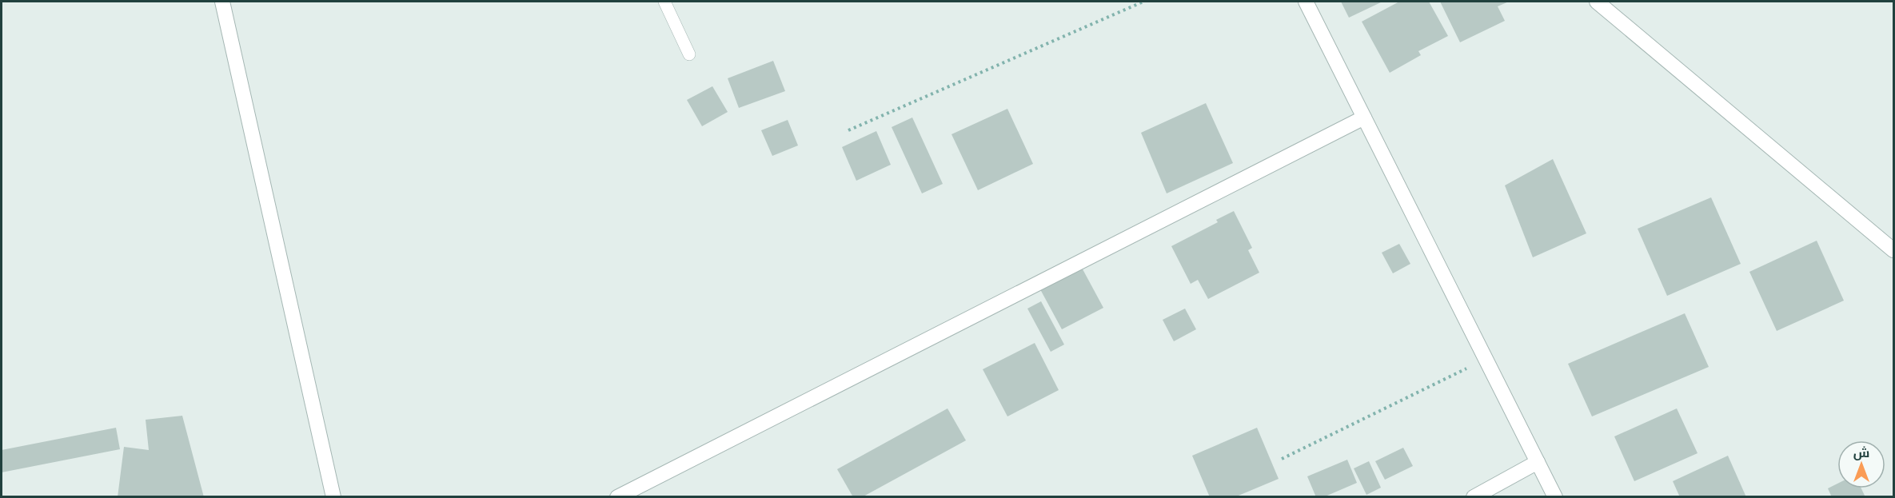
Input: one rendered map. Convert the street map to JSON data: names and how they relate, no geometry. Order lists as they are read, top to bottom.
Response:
{
  "north": "top"
}
